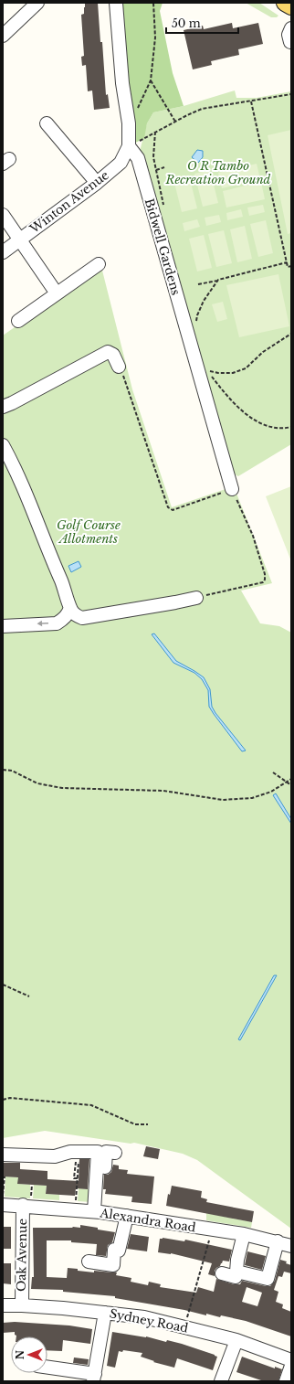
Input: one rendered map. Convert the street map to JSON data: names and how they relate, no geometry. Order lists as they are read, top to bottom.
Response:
{
  "streets": {
    "street": [
      "Winton Avenue",
      "Bidwell Gardens",
      "Alexandra Road",
      "Oak Avenue",
      "Sydney Road"
    ]
  },
  "crossings": [
    ["Winton Avenue", "Bidwell Gardens"],
    ["Alexandra Road", "Oak Avenue"],
    ["Oak Avenue", "Sydney Road"]
  ],
  "parks": ["O R Tambo Recreation Ground", "Golf Course Allotments"],
  "scale_bar": "50 m",
  "north": "left"
}
